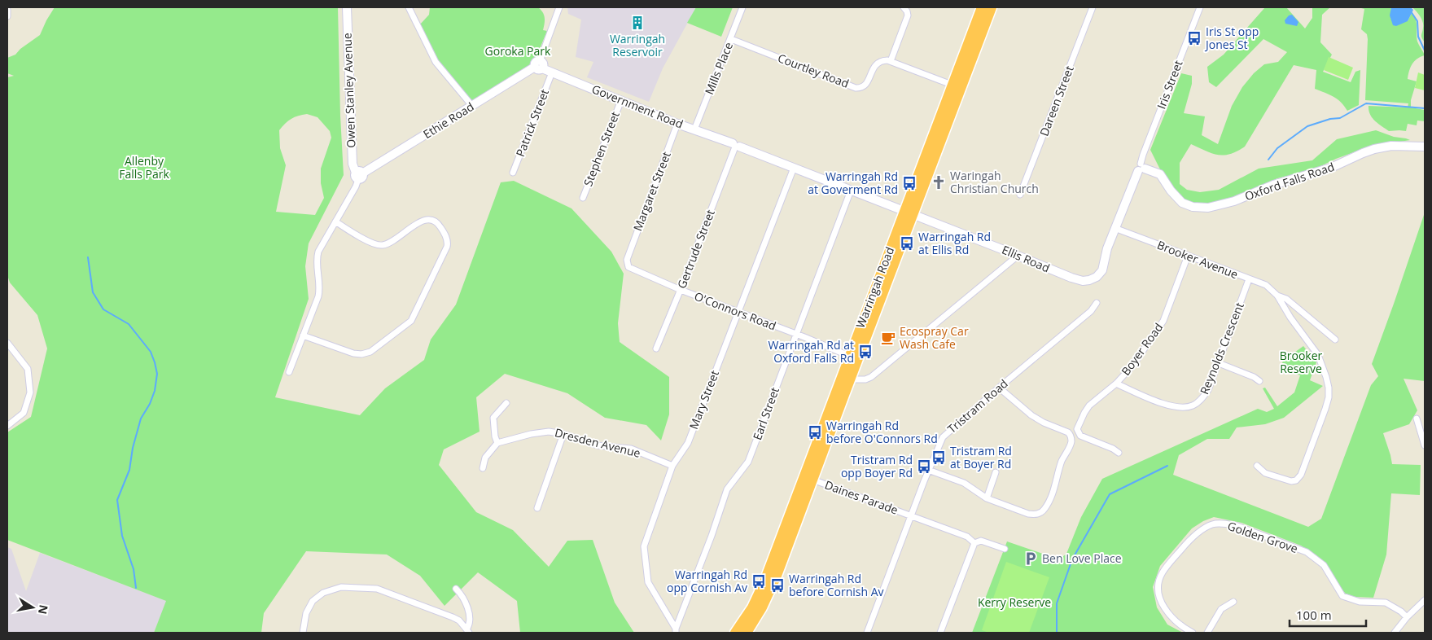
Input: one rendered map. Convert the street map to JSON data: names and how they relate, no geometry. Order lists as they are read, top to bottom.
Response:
{
  "streets": {
    "highway": ["Warringah Road"],
    "street": [
      "Mills Place",
      "Courtley Road",
      "Iris Street",
      "Owen Stanley Avenue",
      "Dareen Street",
      "Government Road",
      "Ethie Road",
      "Patrick Street",
      "Stephen Street",
      "Oxford Falls Road",
      "Margaret Street",
      "Gertrude Street",
      "Ellis Road",
      "Brooker Avenue",
      "O'Connors Road",
      "Reynolds Crescent",
      "Boyer Road",
      "Mary Street",
      "Tristram Road",
      "Earl Street",
      "Dresden Avenue",
      "Daines Parade",
      "Golden Grove"
    ]
  },
  "crossings": [
    ["Mills Place", "Courtley Road"],
    ["Mills Place", "Government Road"],
    ["Iris Street", "Oxford Falls Road"],
    ["Owen Stanley Avenue", "Ethie Road"],
    ["Government Road", "Ethie Road"],
    ["Government Road", "Patrick Street"],
    ["Government Road", "Stephen Street"],
    ["Government Road", "Margaret Street"],
    ["Government Road", "Gertrude Street"],
    ["Government Road", "Ellis Road"],
    ["Government Road", "Warringah Road"],
    ["Government Road", "Mary Street"],
    ["Government Road", "Earl Street"],
    ["Margaret Street", "O'Connors Road"],
    ["Gertrude Street", "O'Connors Road"],
    ["Ellis Road", "Brooker Avenue"],
    ["Ellis Road", "Warringah Road"],
    ["Brooker Avenue", "Reynolds Crescent"],
    ["Brooker Avenue", "Boyer Road"],
    ["Warringah Road", "O'Connors Road"],
    ["Warringah Road", "Daines Parade"],
    ["O'Connors Road", "Mary Street"],
    ["O'Connors Road", "Earl Street"],
    ["Reynolds Crescent", "Boyer Road"],
    ["Mary Street", "Earl Street"],
    ["Mary Street", "Dresden Avenue"],
    ["Tristram Road", "Daines Parade"]
  ],
  "parks": [
    "Goroka Park",
    "Allenby Falls Park",
    "Brooker Reserve",
    "Kerry Reserve"
  ],
  "places": {
    "building": ["Warringah Reservoir"],
    "bus stop": [
      "Iris St opp Jones St",
      "Warringah Rd at Goverment Rd",
      "Warringah Rd at Ellis Rd",
      "Warringah Rd at Oxford Falls Rd",
      "Warringah Rd before O'Connors Rd",
      "Tristram Rd at Boyer Rd",
      "Tristram Rd opp Boyer Rd",
      "Warringah Rd opp Cornish Av",
      "Warringah Rd before Cornish Av"
    ],
    "church": ["Waringah Christian Church"],
    "cafe": ["Ecospray Car Wash Cafe"],
    "parking": ["Ben Love Place"]
  },
  "scale_bar": "100 m",
  "north": "right"
}
